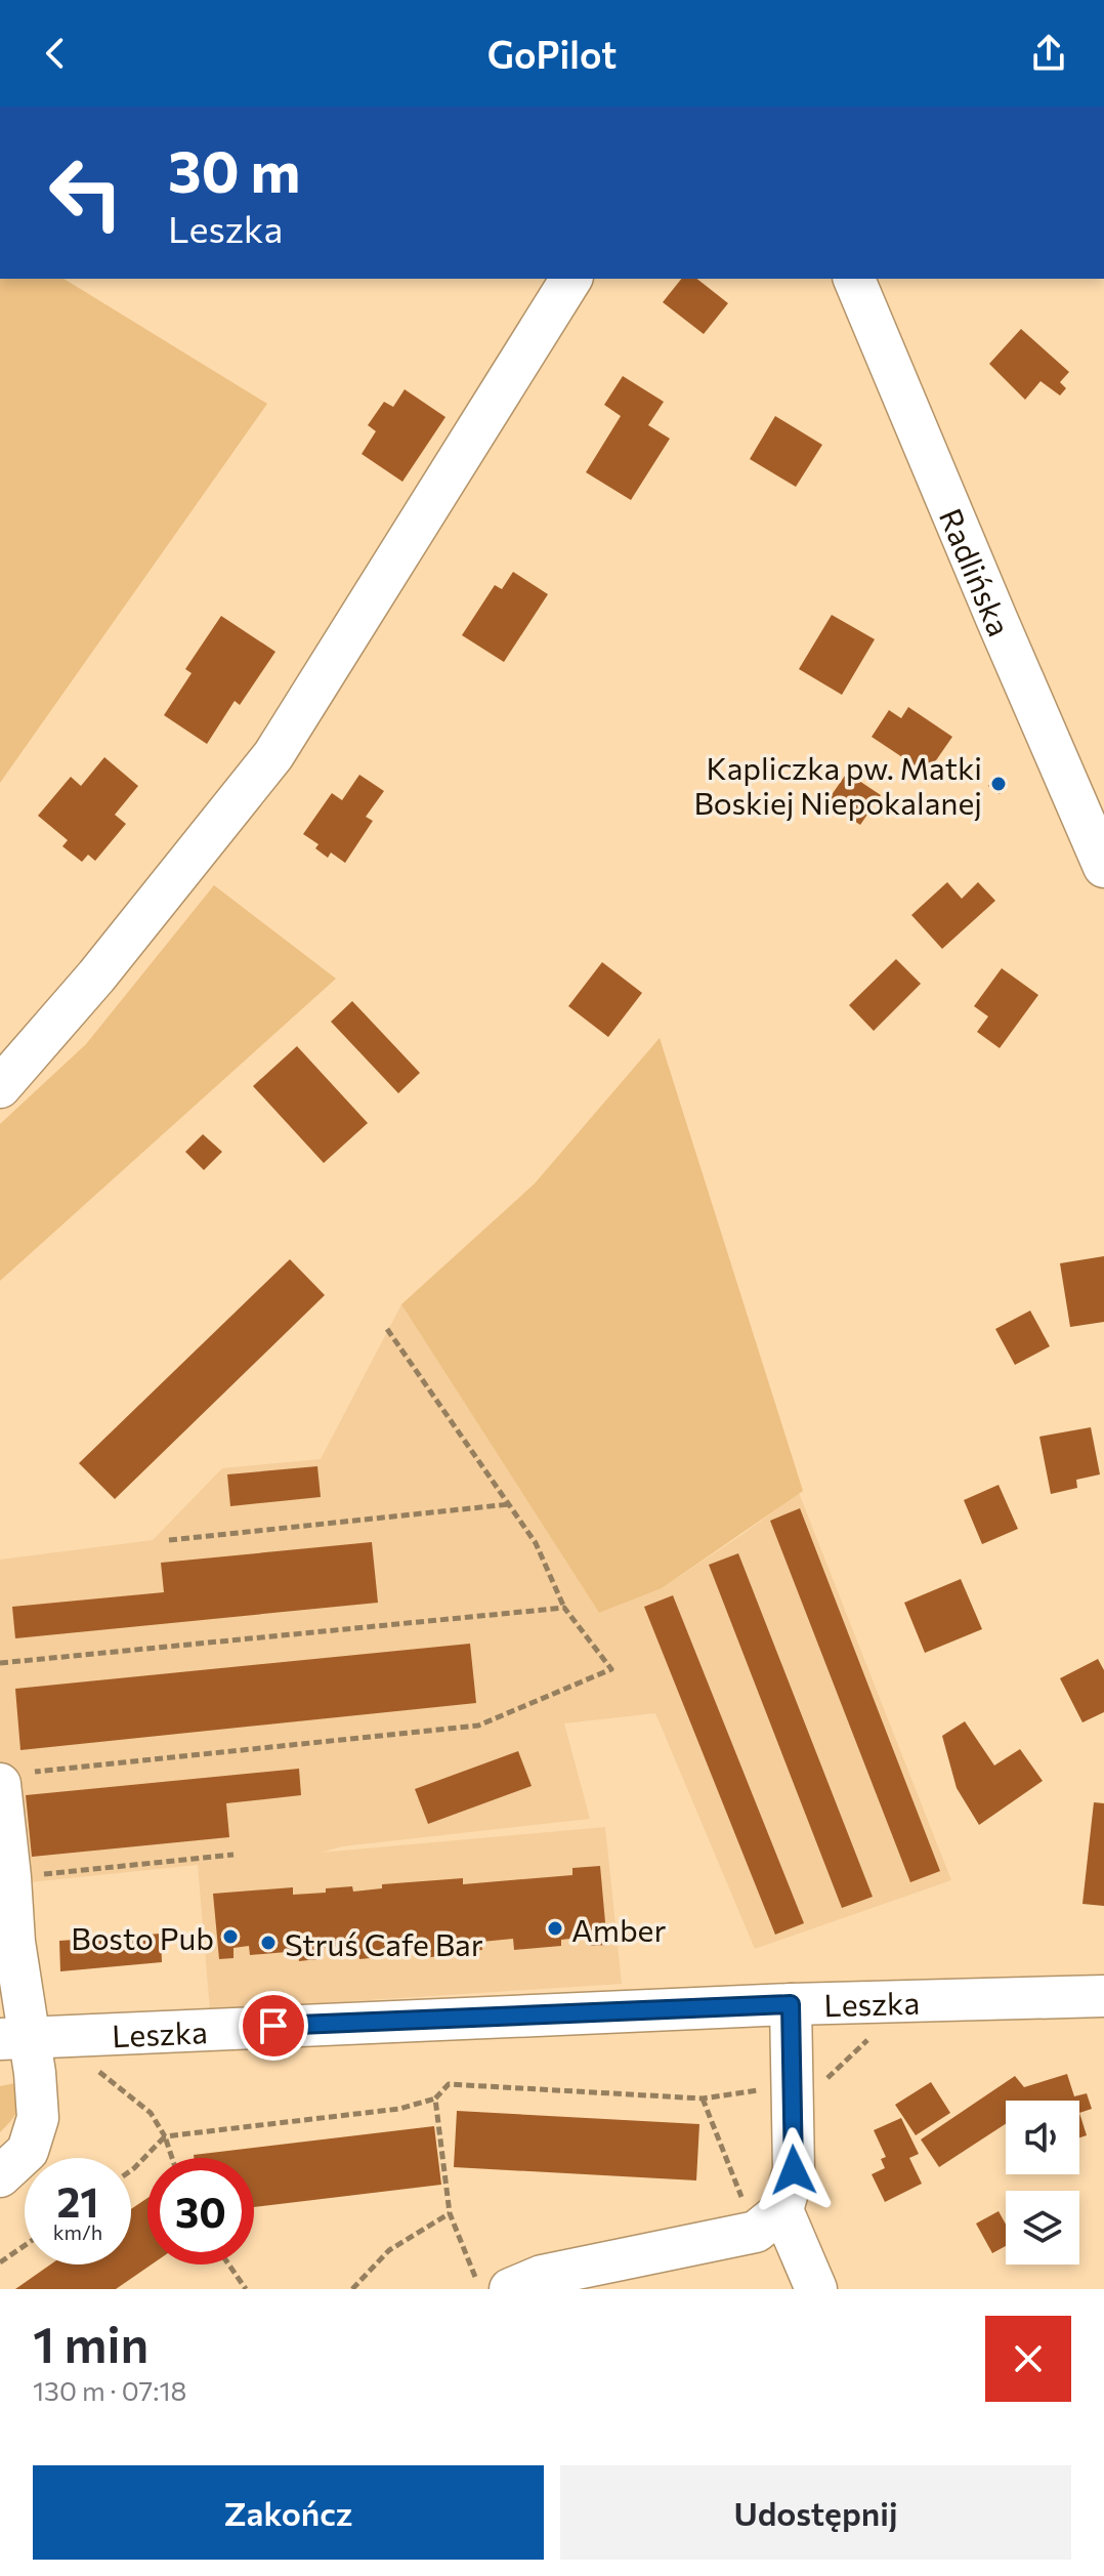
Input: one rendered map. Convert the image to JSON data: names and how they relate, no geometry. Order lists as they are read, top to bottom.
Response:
{
  "streets": {
    "street": ["Radlińska", "Leszka"]
  },
  "places": [
    "Kapliczka pw. Matki Boskiej Niepokalanej",
    "Amber",
    "Bosto Pub",
    "Struś Cafe Bar"
  ],
  "page": {
    "header": "GoPilot",
    "turn": ["30 m", "Leszka"],
    "speed": "21 km/h",
    "limit": "30",
    "heading": ["1 min", "130 m · 07:18"],
    "buttons": ["Zakończ", "Udostępnij"]
  }
}
